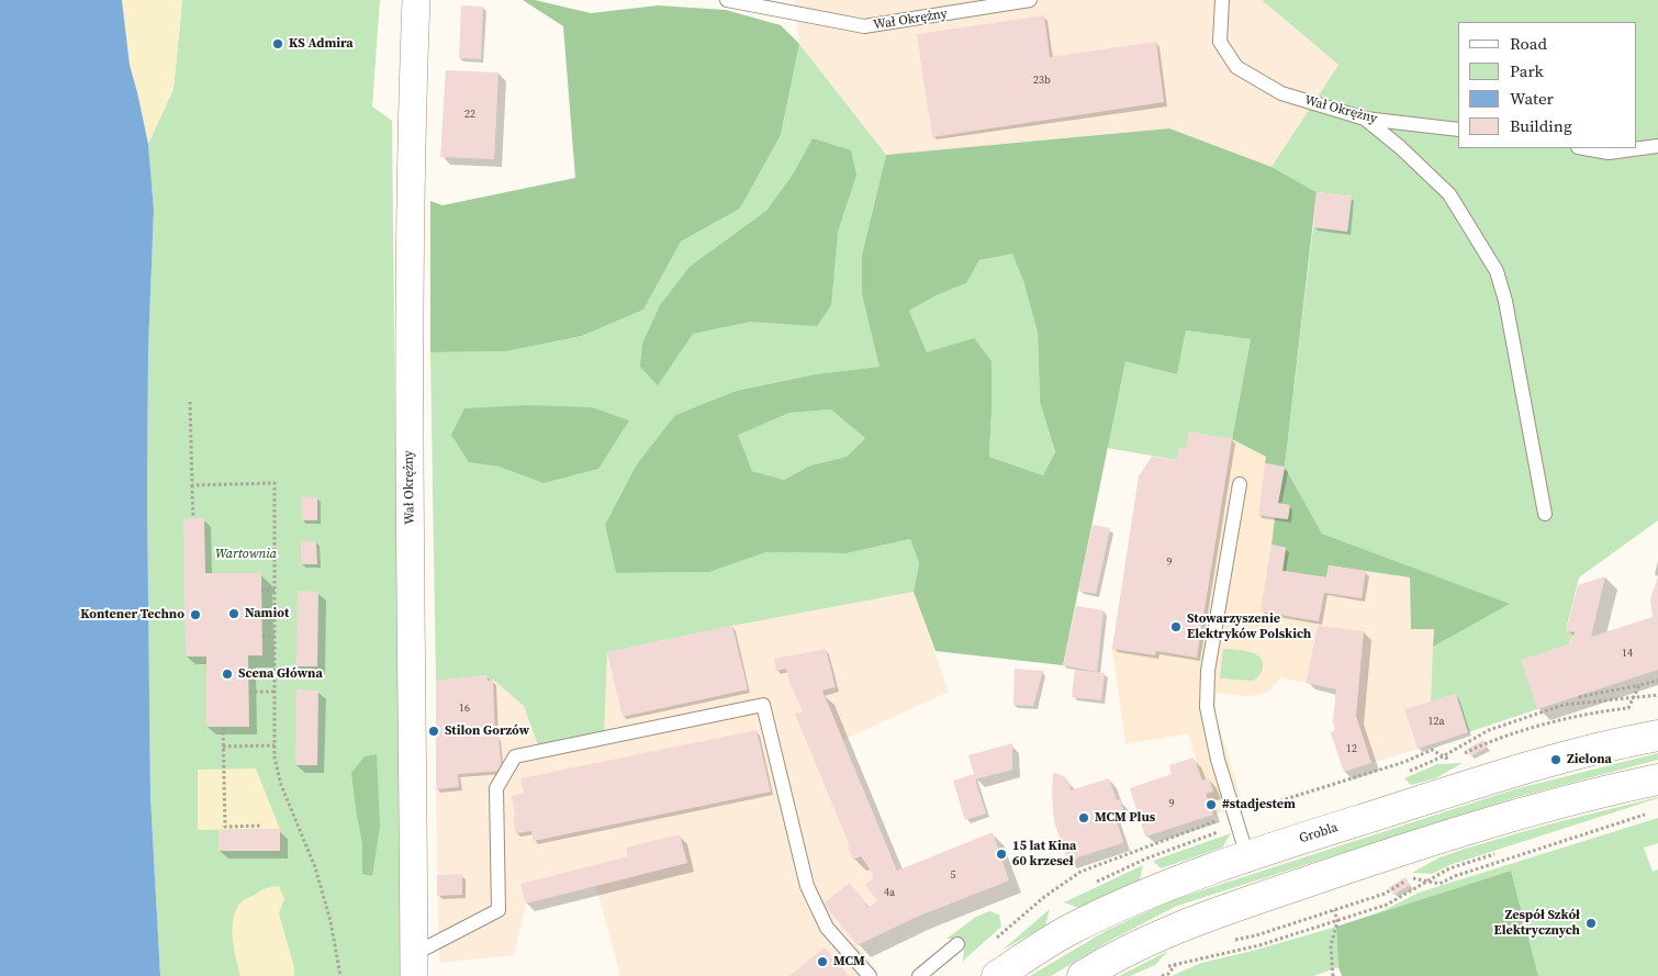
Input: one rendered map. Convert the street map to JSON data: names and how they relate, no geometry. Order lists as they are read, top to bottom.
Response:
{
  "streets": {
    "main road": ["Grobla"],
    "street": ["Wał Okrężny"]
  },
  "parks": ["Wartownia"],
  "places": [
    "KS Admira",
    "Namiot",
    "Kontener Techno",
    "Stowarzyszenie Elektryków Polskich",
    "Scena Główna",
    "Stilon Gorzów",
    "Zielona",
    "#stadjestem",
    "MCM Plus",
    "15 lat Kina 60 krzeseł",
    "Zespół Szkół Elektrycznych",
    "MCM"
  ],
  "house_numbers": [
    "23b",
    "22",
    "9",
    "14",
    "16",
    "12a",
    "12",
    "9",
    "5",
    "4a"
  ],
  "legend": [
    "Road",
    "Park",
    "Water",
    "Building"
  ]
}
